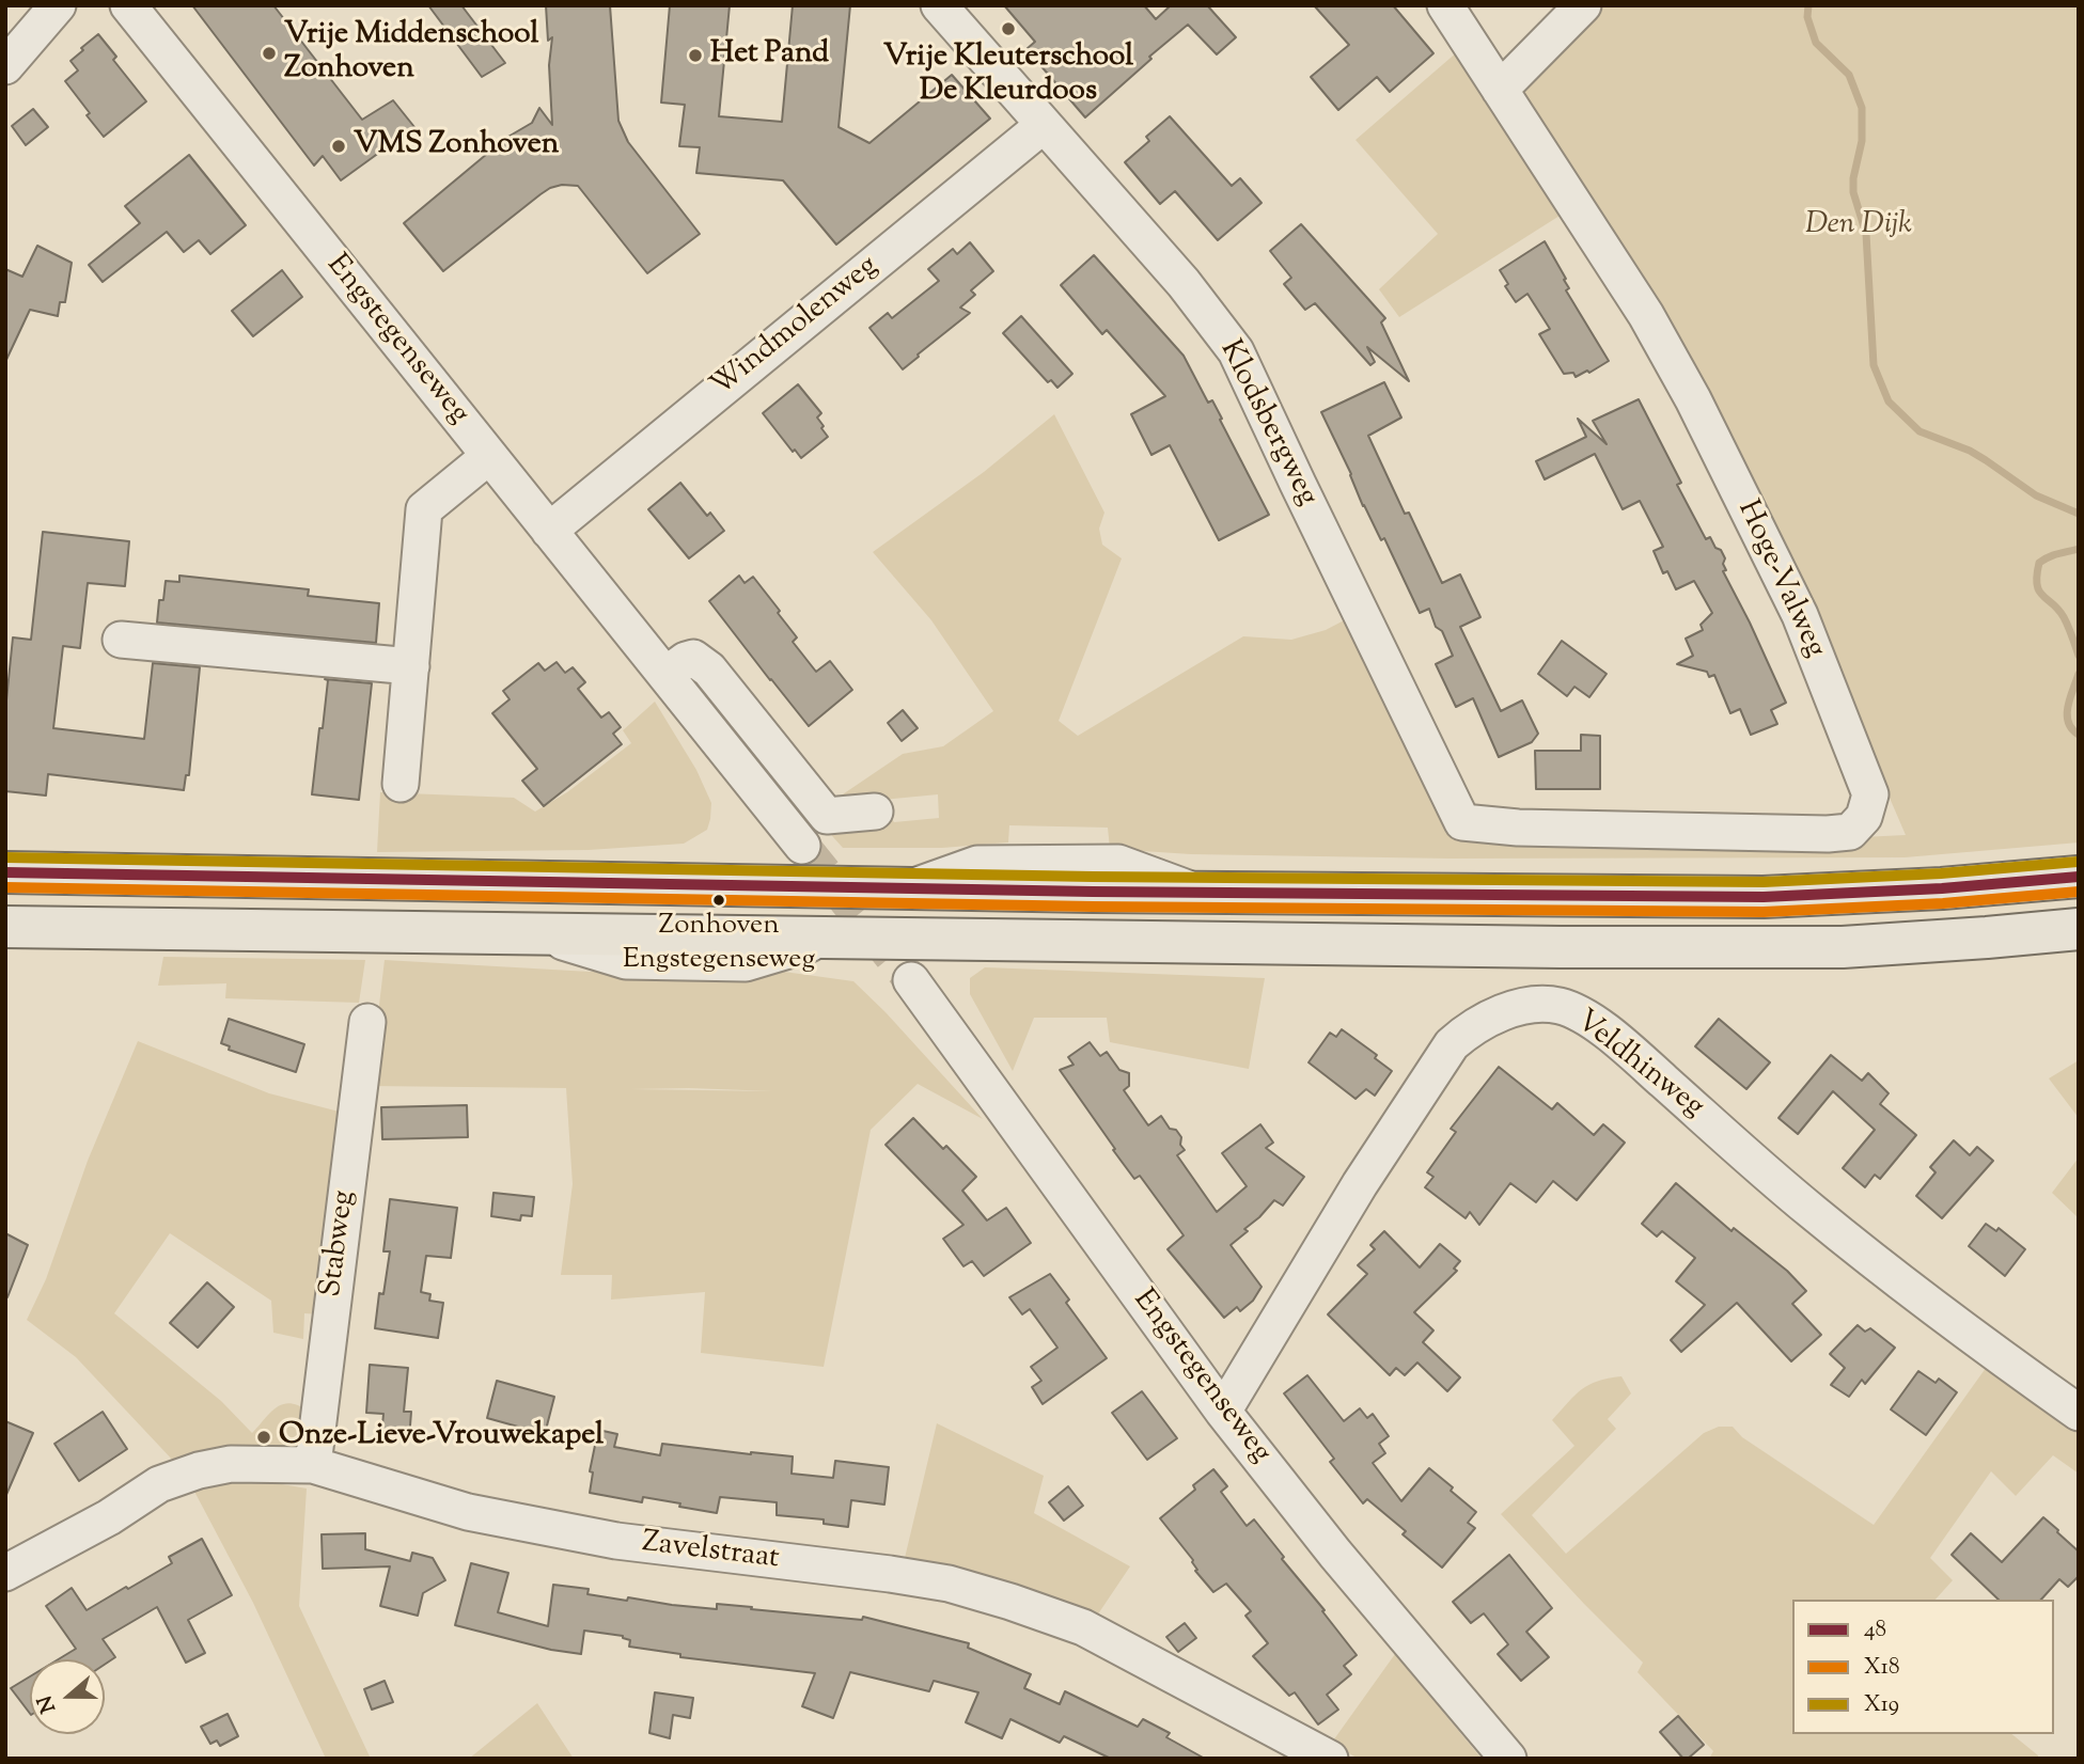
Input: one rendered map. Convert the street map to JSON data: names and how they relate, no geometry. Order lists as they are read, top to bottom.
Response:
{
  "streets": {
    "street": [
      "Windmolenweg",
      "Engstegenseweg",
      "Klodsbergweg",
      "Hoge-Valweg",
      "Veldhinweg",
      "Stabweg",
      "Zavelstraat"
    ]
  },
  "crossings": [
    ["Windmolenweg", "Engstegenseweg"],
    ["Windmolenweg", "Klodsbergweg"],
    ["Engstegenseweg", "Veldhinweg"],
    ["Klodsbergweg", "Hoge-Valweg"],
    ["Stabweg", "Zavelstraat"]
  ],
  "parks": ["Den Dijk"],
  "places": [
    "Vrije Kleuterschool De Kleurdoos",
    "Vrije Middenschool Zonhoven",
    "Het Pand",
    "VMS Zonhoven",
    "Zonhoven Engstegenseweg",
    "Onze-Lieve-Vrouwekapel"
  ],
  "lines": ["transit line X19", "transit line 48", "transit line X18"],
  "legend": ["48", "X18", "X19"],
  "north": "left"
}
